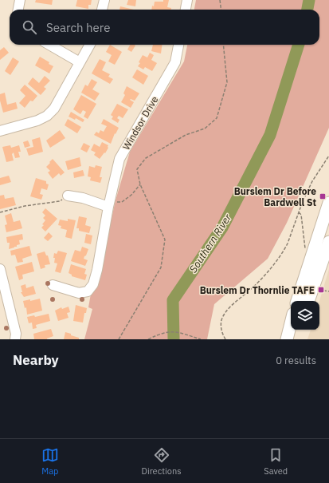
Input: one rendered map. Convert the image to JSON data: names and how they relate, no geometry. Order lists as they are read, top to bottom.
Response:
{
  "streets": {
    "street": ["Windsor Drive"]
  },
  "water": ["Southern River"],
  "places": {
    "transit": ["Burslem Dr Before Bardwell St", "Burslem Dr Thornlie TAFE"]
  },
  "page": {
    "search": "Search here",
    "heading": ["Nearby", "0 results"],
    "nav": ["Map", "Directions", "Saved"]
  }
}
